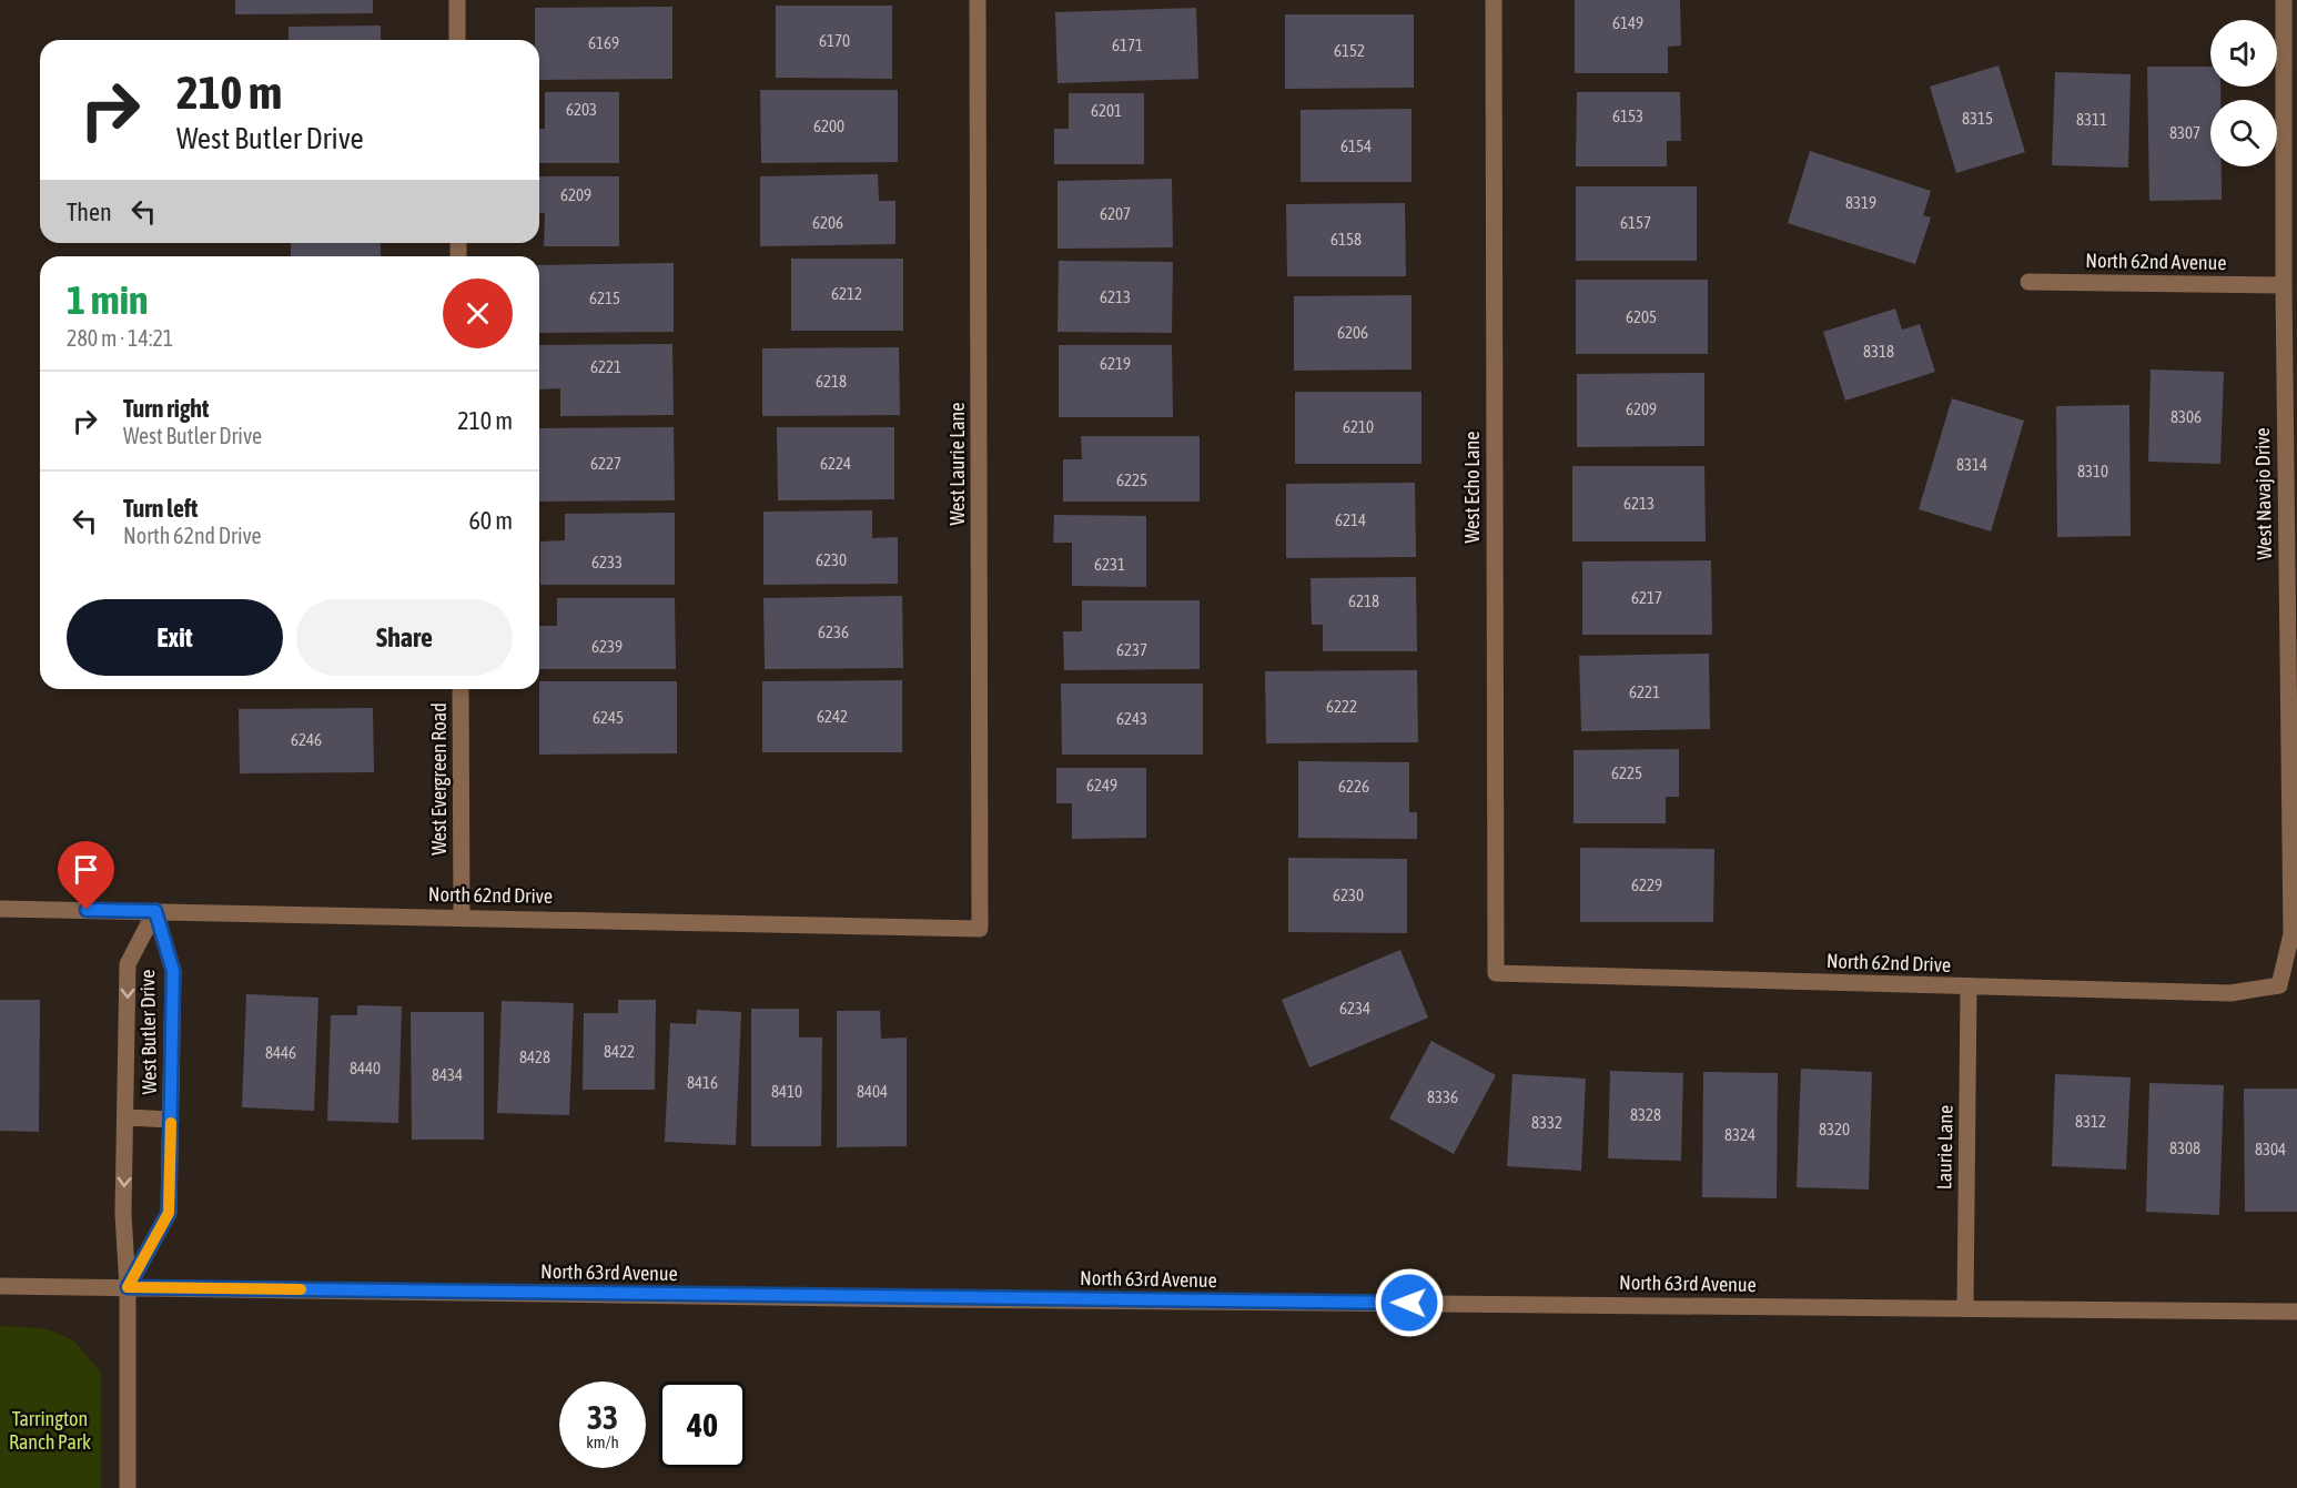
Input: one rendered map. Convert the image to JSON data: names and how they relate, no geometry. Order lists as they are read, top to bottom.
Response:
{
  "streets": {
    "street": [
      "North 62nd Avenue",
      "West Laurie Lane",
      "West Echo Lane",
      "West Navajo Drive",
      "West Evergreen Road",
      "North 62nd Drive",
      "West Butler Drive",
      "Laurie Lane",
      "North 63rd Avenue"
    ]
  },
  "crossings": [
    ["North 62nd Avenue", "West Navajo Drive"],
    ["West Laurie Lane", "North 62nd Drive"],
    ["West Echo Lane", "North 62nd Drive"],
    ["West Navajo Drive", "North 62nd Drive"],
    ["West Evergreen Road", "North 62nd Drive"],
    ["North 62nd Drive", "West Butler Drive"],
    ["North 62nd Drive", "Laurie Lane"],
    ["West Butler Drive", "North 63rd Avenue"],
    ["Laurie Lane", "North 63rd Avenue"]
  ],
  "parks": ["Tarrington Ranch Park"],
  "house_numbers": [
    "6149",
    "6170",
    "6169",
    "6171",
    "6152",
    "6203",
    "6201",
    "6153",
    "8315",
    "8311",
    "6200",
    "8307",
    "6154",
    "6209",
    "8319",
    "6207",
    "6206",
    "6157",
    "6158",
    "6212",
    "6213",
    "6215",
    "6205",
    "6206",
    "8318",
    "6219",
    "6221",
    "6218",
    "6209",
    "8306",
    "6210",
    "6227",
    "6224",
    "8314",
    "8310",
    "6225",
    "6213",
    "6214",
    "6230",
    "6233",
    "6231",
    "6217",
    "6218",
    "6236",
    "6239",
    "6237",
    "6221",
    "6222",
    "6242",
    "6245",
    "6243",
    "6246",
    "6225",
    "6249",
    "6226",
    "6229",
    "6230",
    "6234",
    "8422",
    "8446",
    "8428",
    "8440",
    "8434",
    "8416",
    "8410",
    "8404",
    "8336",
    "8328",
    "8312",
    "8332",
    "8320",
    "8324",
    "8308",
    "8304"
  ],
  "page": {
    "turn": ["210 m", "West Butler Drive"],
    "then": "Then",
    "heading": ["1 min", "280 m · 14:21"],
    "list": [
      {
        "name": "Turn right",
        "note": "West Butler Drive",
        "value": "210 m"
      },
      {
        "name": "Turn left",
        "note": "North 62nd Drive",
        "value": "60 m"
      }
    ],
    "buttons": ["Exit", "Share"],
    "speed": "33 km/h",
    "limit": "40"
  }
}
